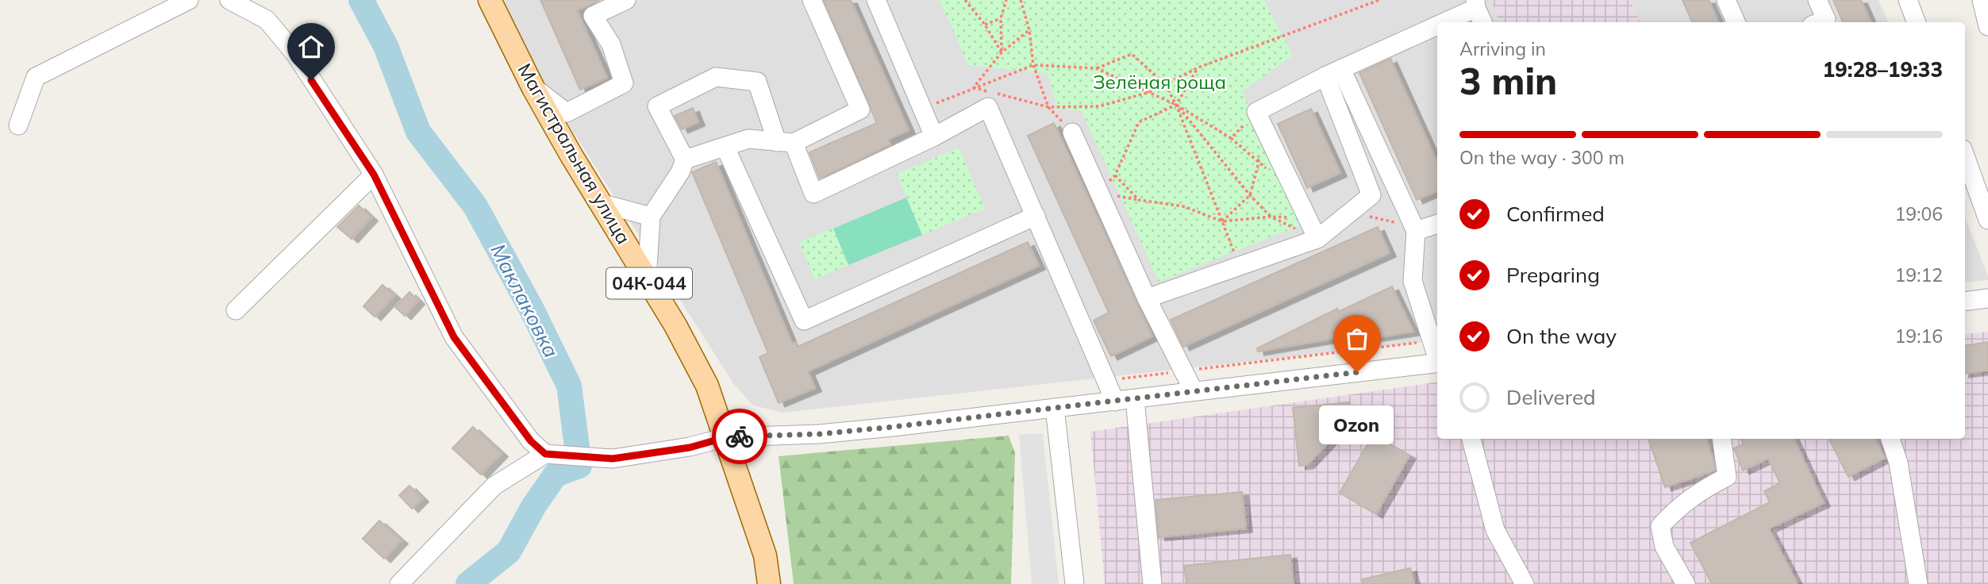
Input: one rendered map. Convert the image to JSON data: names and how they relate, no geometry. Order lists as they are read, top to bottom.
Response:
{
  "streets": {
    "main road": ["Магистральная улица", "04К-044"]
  },
  "water": ["Маклаковка"],
  "parks": ["Зелёная роща"],
  "places": ["Ozon"],
  "page": {
    "heading": ["3 min", "Arriving in", "19:28–19:33"],
    "bar": "On the way · 300 m",
    "list": [
      ["Confirmed", "19:06"],
      ["Preparing", "19:12"],
      ["On the way", "19:16"],
      "Delivered"
    ],
    "bubble": "Ozon"
  }
}
